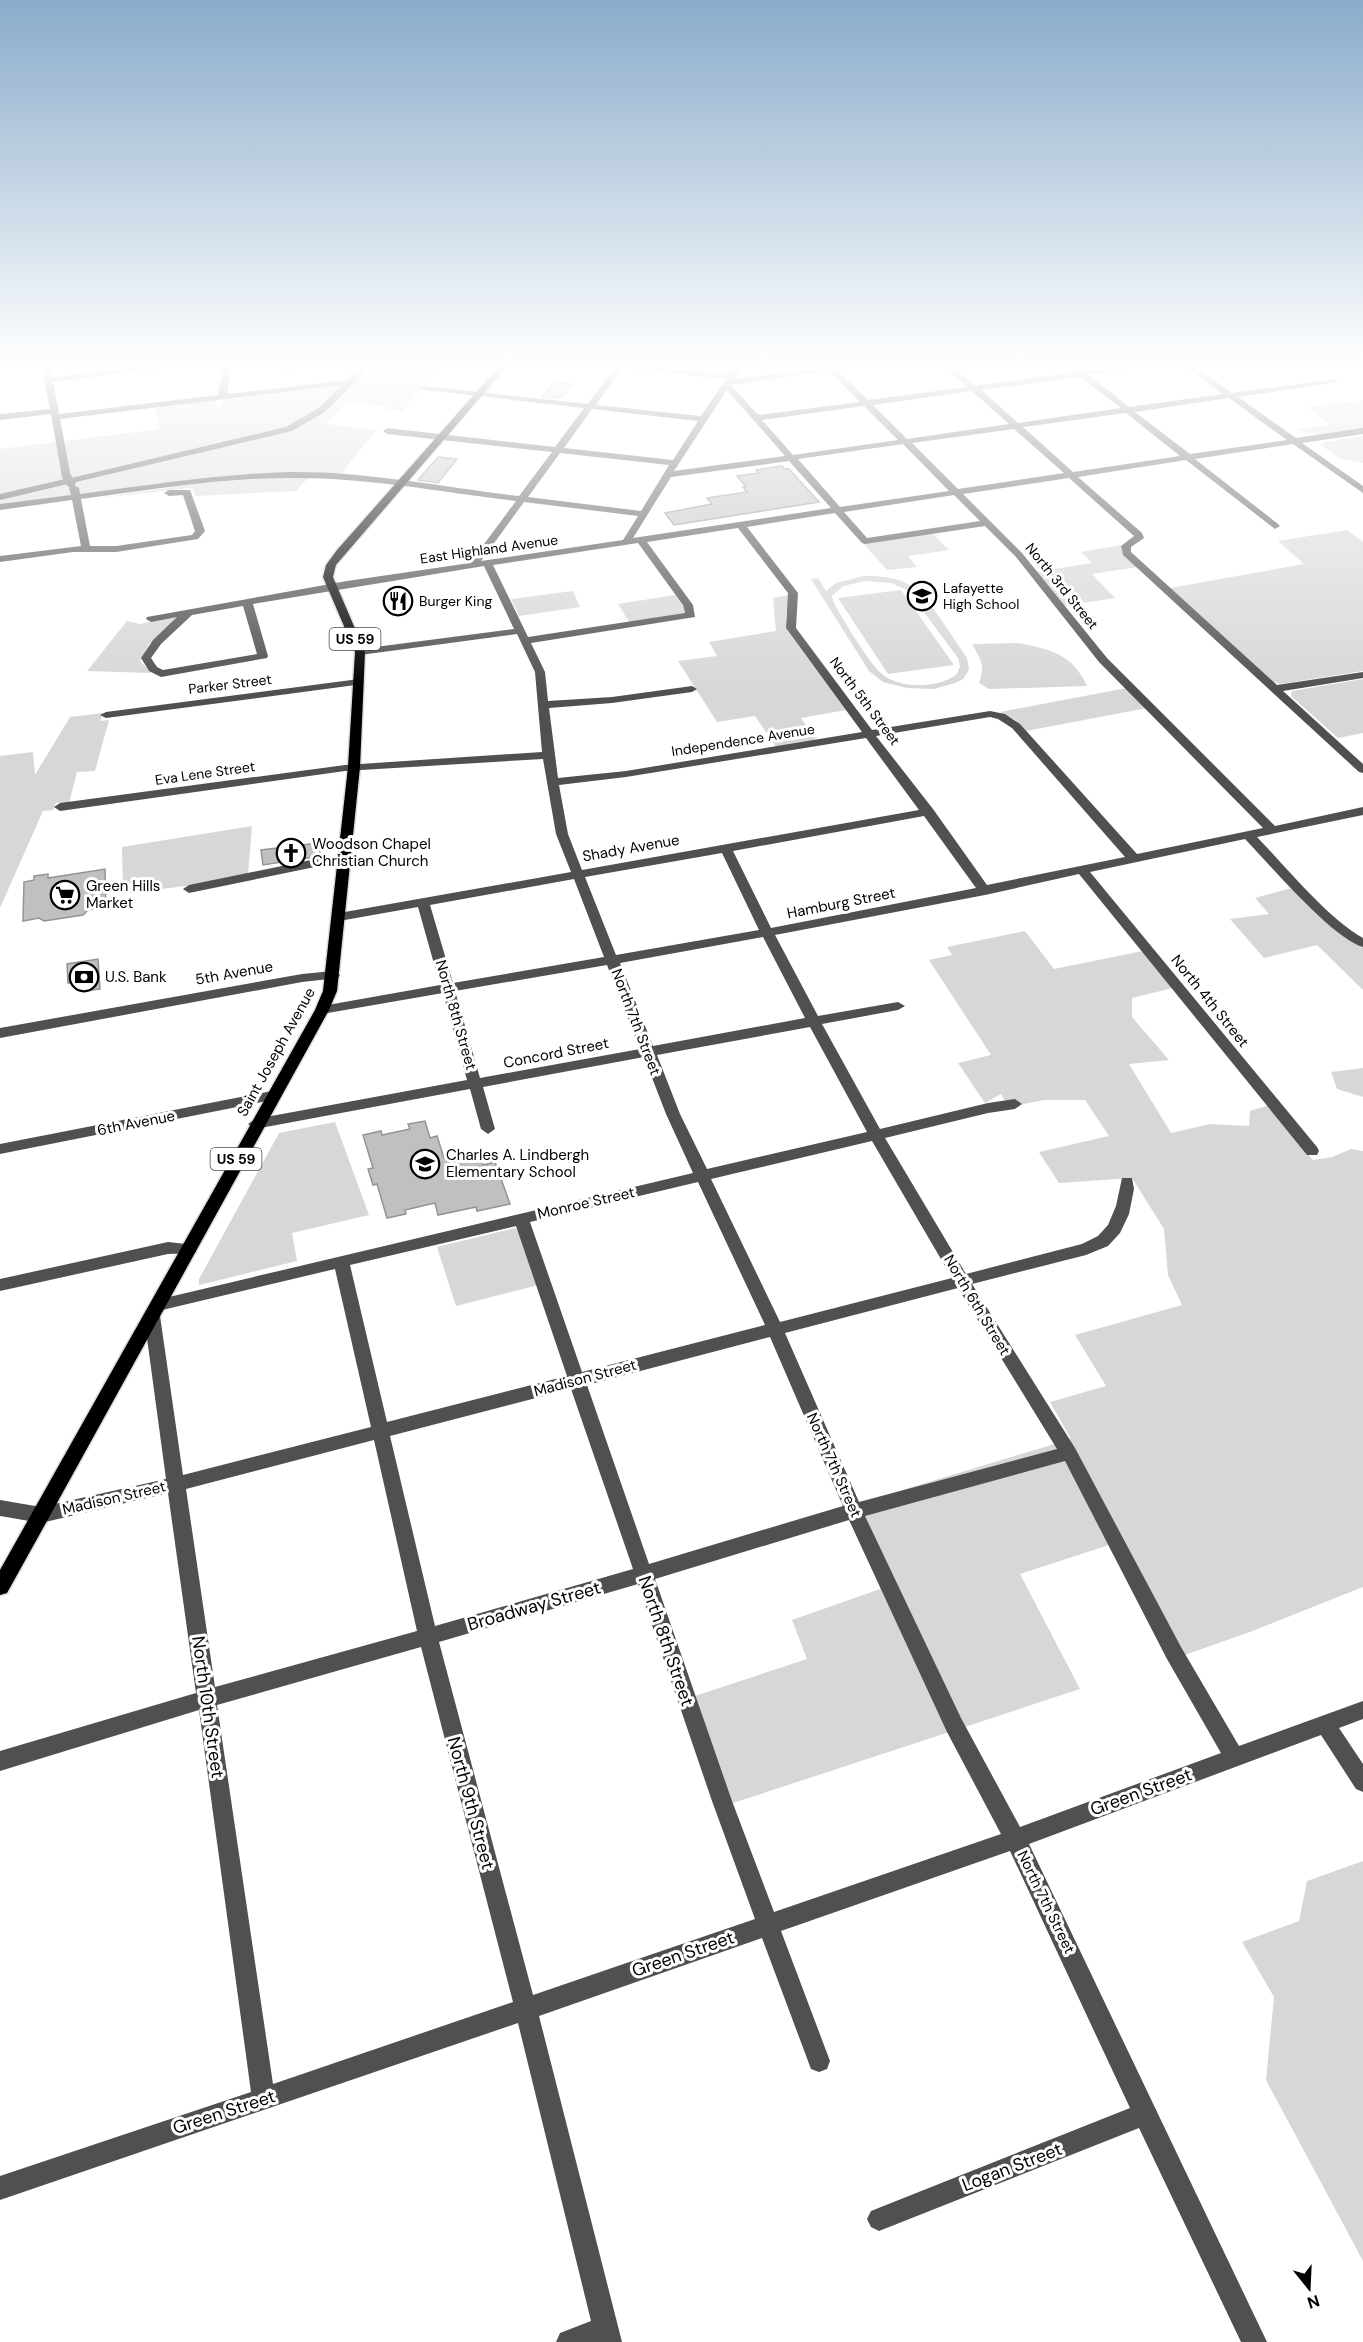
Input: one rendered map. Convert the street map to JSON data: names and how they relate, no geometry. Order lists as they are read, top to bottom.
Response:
{
  "streets": {
    "main road": ["US 59", "Saint Joseph Avenue"],
    "street": [
      "East Highland Avenue",
      "North 3rd Street",
      "Parker Street",
      "North 5th Street",
      "Independence Avenue",
      "Eva Lene Street",
      "Shady Avenue",
      "Hamburg Street",
      "5th Avenue",
      "North 4th Street",
      "North 8th Street",
      "North 7th Street",
      "Concord Street",
      "6th Avenue",
      "Monroe Street",
      "North 6th Street",
      "Madison Street",
      "Broadway Street",
      "North 10th Street",
      "Green Street",
      "North 9th Street",
      "Logan Street"
    ]
  },
  "crossings": [
    ["East Highland Avenue", "North 3rd Street"],
    ["East Highland Avenue", "North 5th Street"],
    ["East Highland Avenue", "North 7th Street"],
    ["East Highland Avenue", "Saint Joseph Avenue"],
    ["North 3rd Street", "Hamburg Street"],
    ["Parker Street", "Saint Joseph Avenue"],
    ["North 5th Street", "Independence Avenue"],
    ["North 5th Street", "Shady Avenue"],
    ["North 5th Street", "Hamburg Street"],
    ["Independence Avenue", "Hamburg Street"],
    ["Independence Avenue", "North 7th Street"],
    ["Eva Lene Street", "North 7th Street"],
    ["Eva Lene Street", "Saint Joseph Avenue"],
    ["Shady Avenue", "North 8th Street"],
    ["Shady Avenue", "North 7th Street"],
    ["Shady Avenue", "Saint Joseph Avenue"],
    ["Shady Avenue", "North 6th Street"],
    ["Hamburg Street", "North 4th Street"],
    ["Hamburg Street", "North 8th Street"],
    ["Hamburg Street", "North 7th Street"],
    ["Hamburg Street", "Saint Joseph Avenue"],
    ["Hamburg Street", "North 6th Street"],
    ["5th Avenue", "Saint Joseph Avenue"],
    ["North 8th Street", "Concord Street"],
    ["North 8th Street", "Monroe Street"],
    ["North 8th Street", "Madison Street"],
    ["North 8th Street", "Broadway Street"],
    ["North 8th Street", "Green Street"],
    ["North 7th Street", "Concord Street"],
    ["North 7th Street", "Monroe Street"],
    ["North 7th Street", "Madison Street"],
    ["North 7th Street", "Broadway Street"],
    ["North 7th Street", "Green Street"],
    ["North 7th Street", "Logan Street"],
    ["Saint Joseph Avenue", "Concord Street"],
    ["Saint Joseph Avenue", "6th Avenue"],
    ["Saint Joseph Avenue", "Monroe Street"],
    ["Saint Joseph Avenue", "Madison Street"],
    ["Saint Joseph Avenue", "North 10th Street"],
    ["Concord Street", "North 6th Street"],
    ["Monroe Street", "North 6th Street"],
    ["Monroe Street", "North 10th Street"],
    ["Monroe Street", "North 9th Street"],
    ["North 6th Street", "Madison Street"],
    ["North 6th Street", "Broadway Street"],
    ["North 6th Street", "Green Street"],
    ["Madison Street", "North 10th Street"],
    ["Madison Street", "North 9th Street"],
    ["Broadway Street", "North 10th Street"],
    ["Broadway Street", "North 9th Street"],
    ["North 10th Street", "Green Street"],
    ["Green Street", "North 9th Street"]
  ],
  "places": {
    "school or university": ["Lafayette High School", "Charles A. Lindbergh Elementary School"],
    "restaurant": ["Burger King"],
    "church": ["Woodson Chapel Christian Church"],
    "supermarket": ["Green Hills Market"],
    "bank": ["U.S. Bank"]
  },
  "north": "bottom"
}
